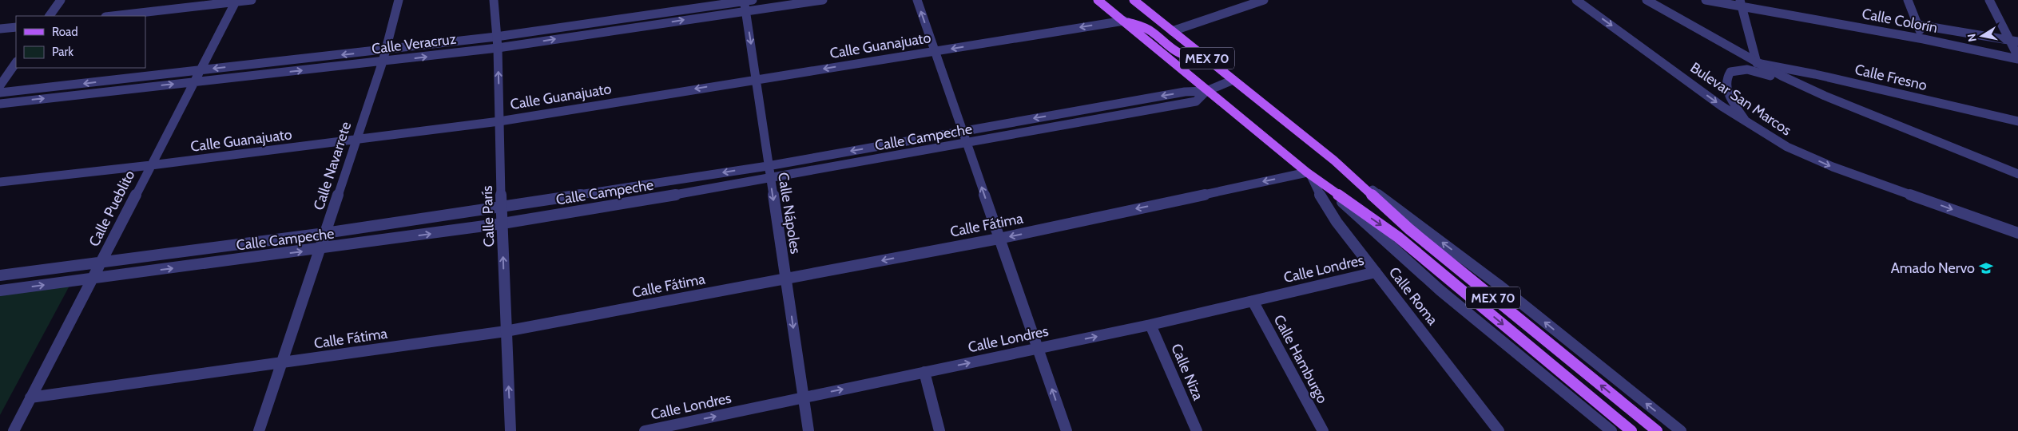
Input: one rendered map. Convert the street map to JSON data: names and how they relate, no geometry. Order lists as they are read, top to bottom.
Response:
{
  "streets": {
    "main road": ["MEX 70"],
    "street": [
      "Calle Colorín",
      "Calle Veracruz",
      "Calle Guanajuato",
      "Calle Fresno",
      "Bulevar San Marcos",
      "Calle Campeche",
      "Calle Navarrete",
      "Calle Pueblito",
      "Calle Nápoles",
      "Calle París",
      "Calle Fátima",
      "Calle Londres",
      "Calle Roma",
      "Calle Hamburgo",
      "Calle Niza"
    ]
  },
  "crossings": [
    ["Calle Veracruz", "Calle Navarrete"],
    ["Calle Veracruz", "Calle Pueblito"],
    ["Calle Veracruz", "Calle Nápoles"],
    ["Calle Veracruz", "Calle París"],
    ["Calle Guanajuato", "MEX 70"],
    ["Calle Guanajuato", "Calle Navarrete"],
    ["Calle Guanajuato", "Calle Pueblito"],
    ["Calle Guanajuato", "Calle Nápoles"],
    ["Calle Guanajuato", "Calle París"],
    ["MEX 70", "Calle Campeche"],
    ["MEX 70", "Calle Fátima"],
    ["MEX 70", "Calle Roma"],
    ["Calle Campeche", "Calle Navarrete"],
    ["Calle Campeche", "Calle Pueblito"],
    ["Calle Campeche", "Calle Nápoles"],
    ["Calle Campeche", "Calle París"],
    ["Calle Navarrete", "Calle Fátima"],
    ["Calle Pueblito", "Calle Fátima"],
    ["Calle Nápoles", "Calle Fátima"],
    ["Calle Nápoles", "Calle Londres"],
    ["Calle París", "Calle Fátima"],
    ["Calle Fátima", "Calle Roma"],
    ["Calle Londres", "Calle Roma"],
    ["Calle Londres", "Calle Hamburgo"],
    ["Calle Londres", "Calle Niza"]
  ],
  "one_way": [
    "Calle Guanajuato",
    "Calle Nápoles",
    "Calle París",
    "Calle Fátima",
    "Calle Londres"
  ],
  "places": {
    "school or university": ["Amado Nervo"]
  },
  "legend": ["Road", "Park"],
  "north": "left"
}
